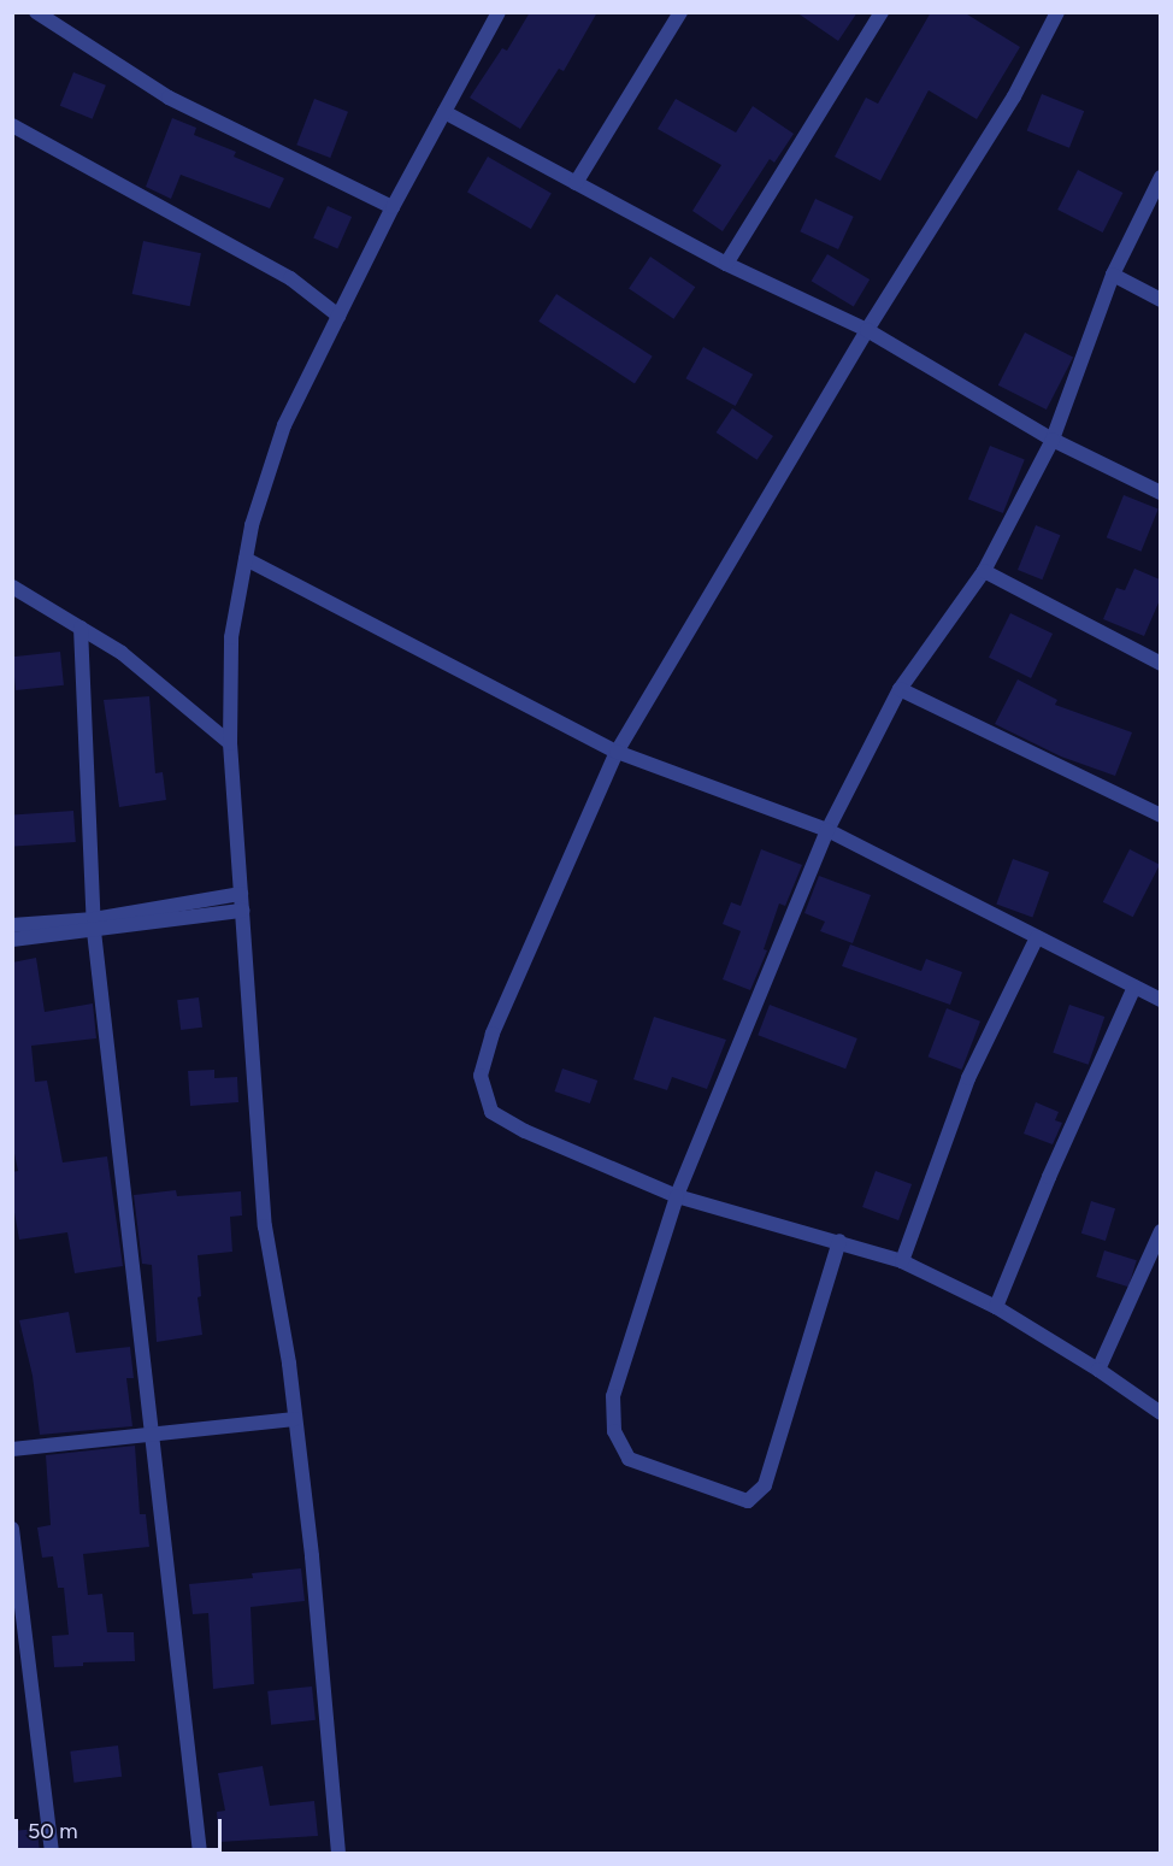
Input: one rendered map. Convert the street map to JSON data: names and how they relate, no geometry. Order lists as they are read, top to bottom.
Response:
{
  "scale_bar": "50 m"
}
